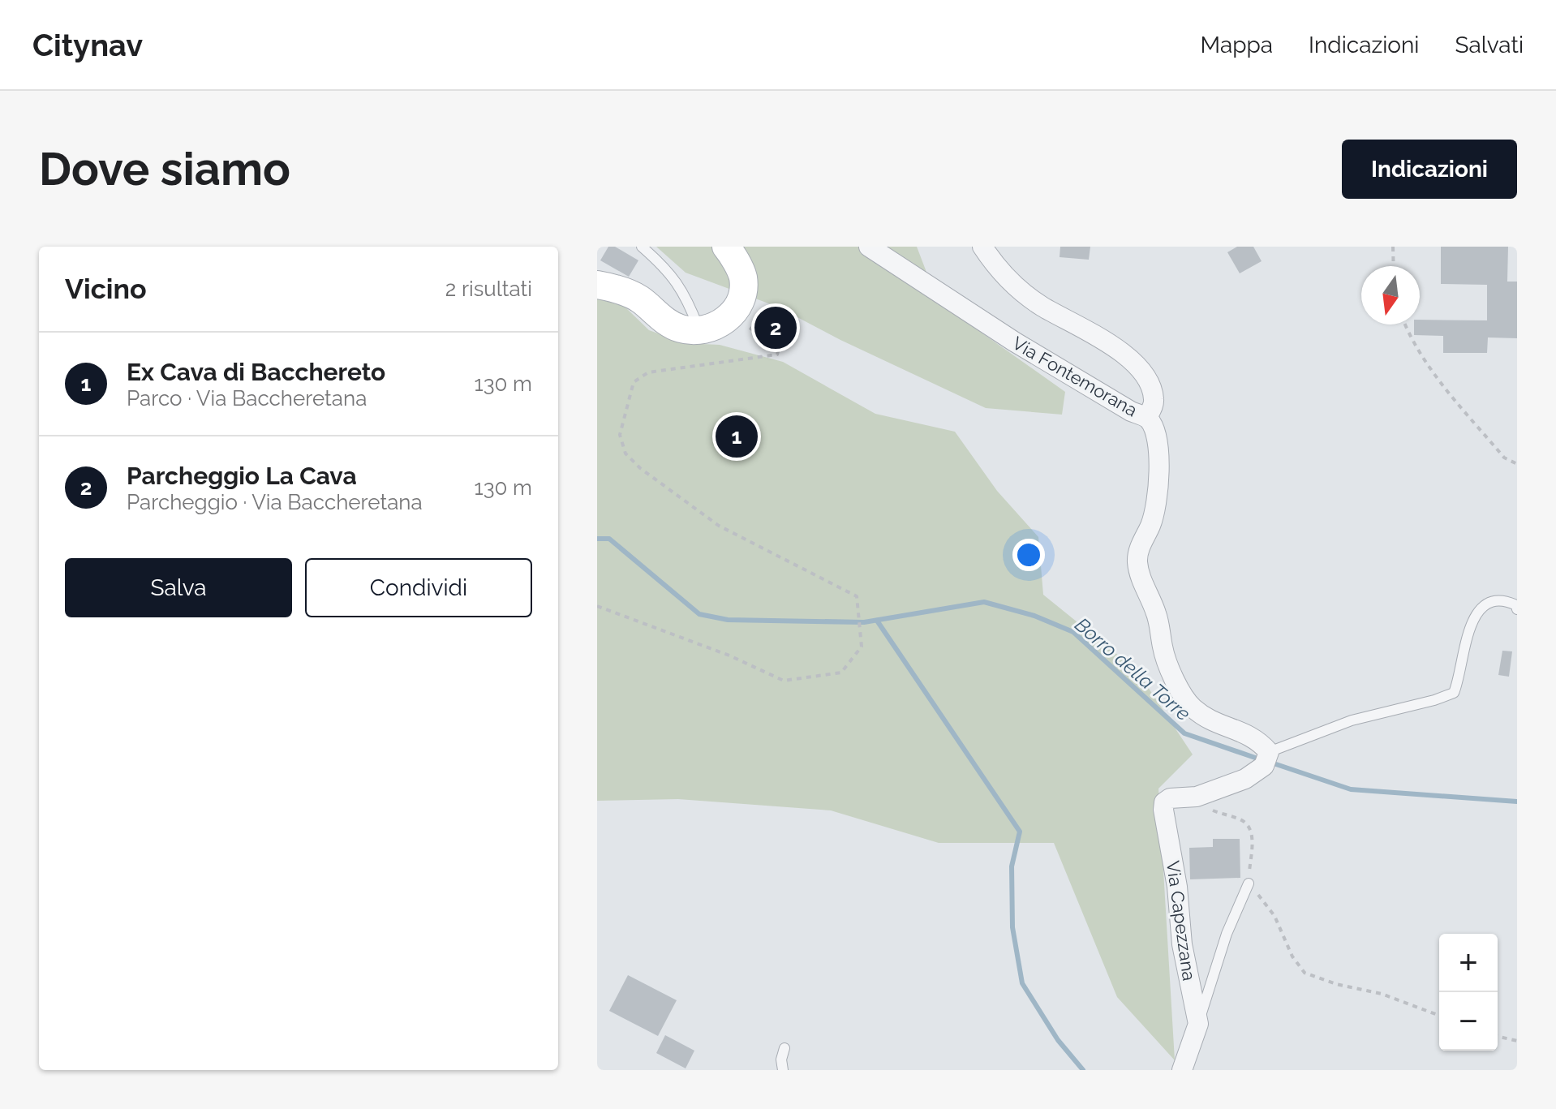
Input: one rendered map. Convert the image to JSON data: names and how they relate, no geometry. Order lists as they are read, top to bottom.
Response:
{
  "streets": {
    "street": ["Via Fontemorana", "Via Capezzana"]
  },
  "water": ["Borro della Torre"],
  "north": "bottom",
  "page": {
    "header": "Citynav",
    "nav": ["Mappa", "Indicazioni", "Salvati"],
    "buttons": [
      "Indicazioni",
      ["Salva", "Condividi"]
    ],
    "title": "Dove siamo",
    "heading": ["Vicino", "2 risultati"],
    "pins": ["2", "1"],
    "list": [
      {
        "mark": "1",
        "name": "Ex Cava di Bacchereto",
        "note": "Parco · Via Baccheretana",
        "value": "130 m"
      },
      {
        "mark": "2",
        "name": "Parcheggio La Cava",
        "note": "Parcheggio · Via Baccheretana",
        "value": "130 m"
      }
    ],
    "map_buttons": ["+", "−"]
  }
}
